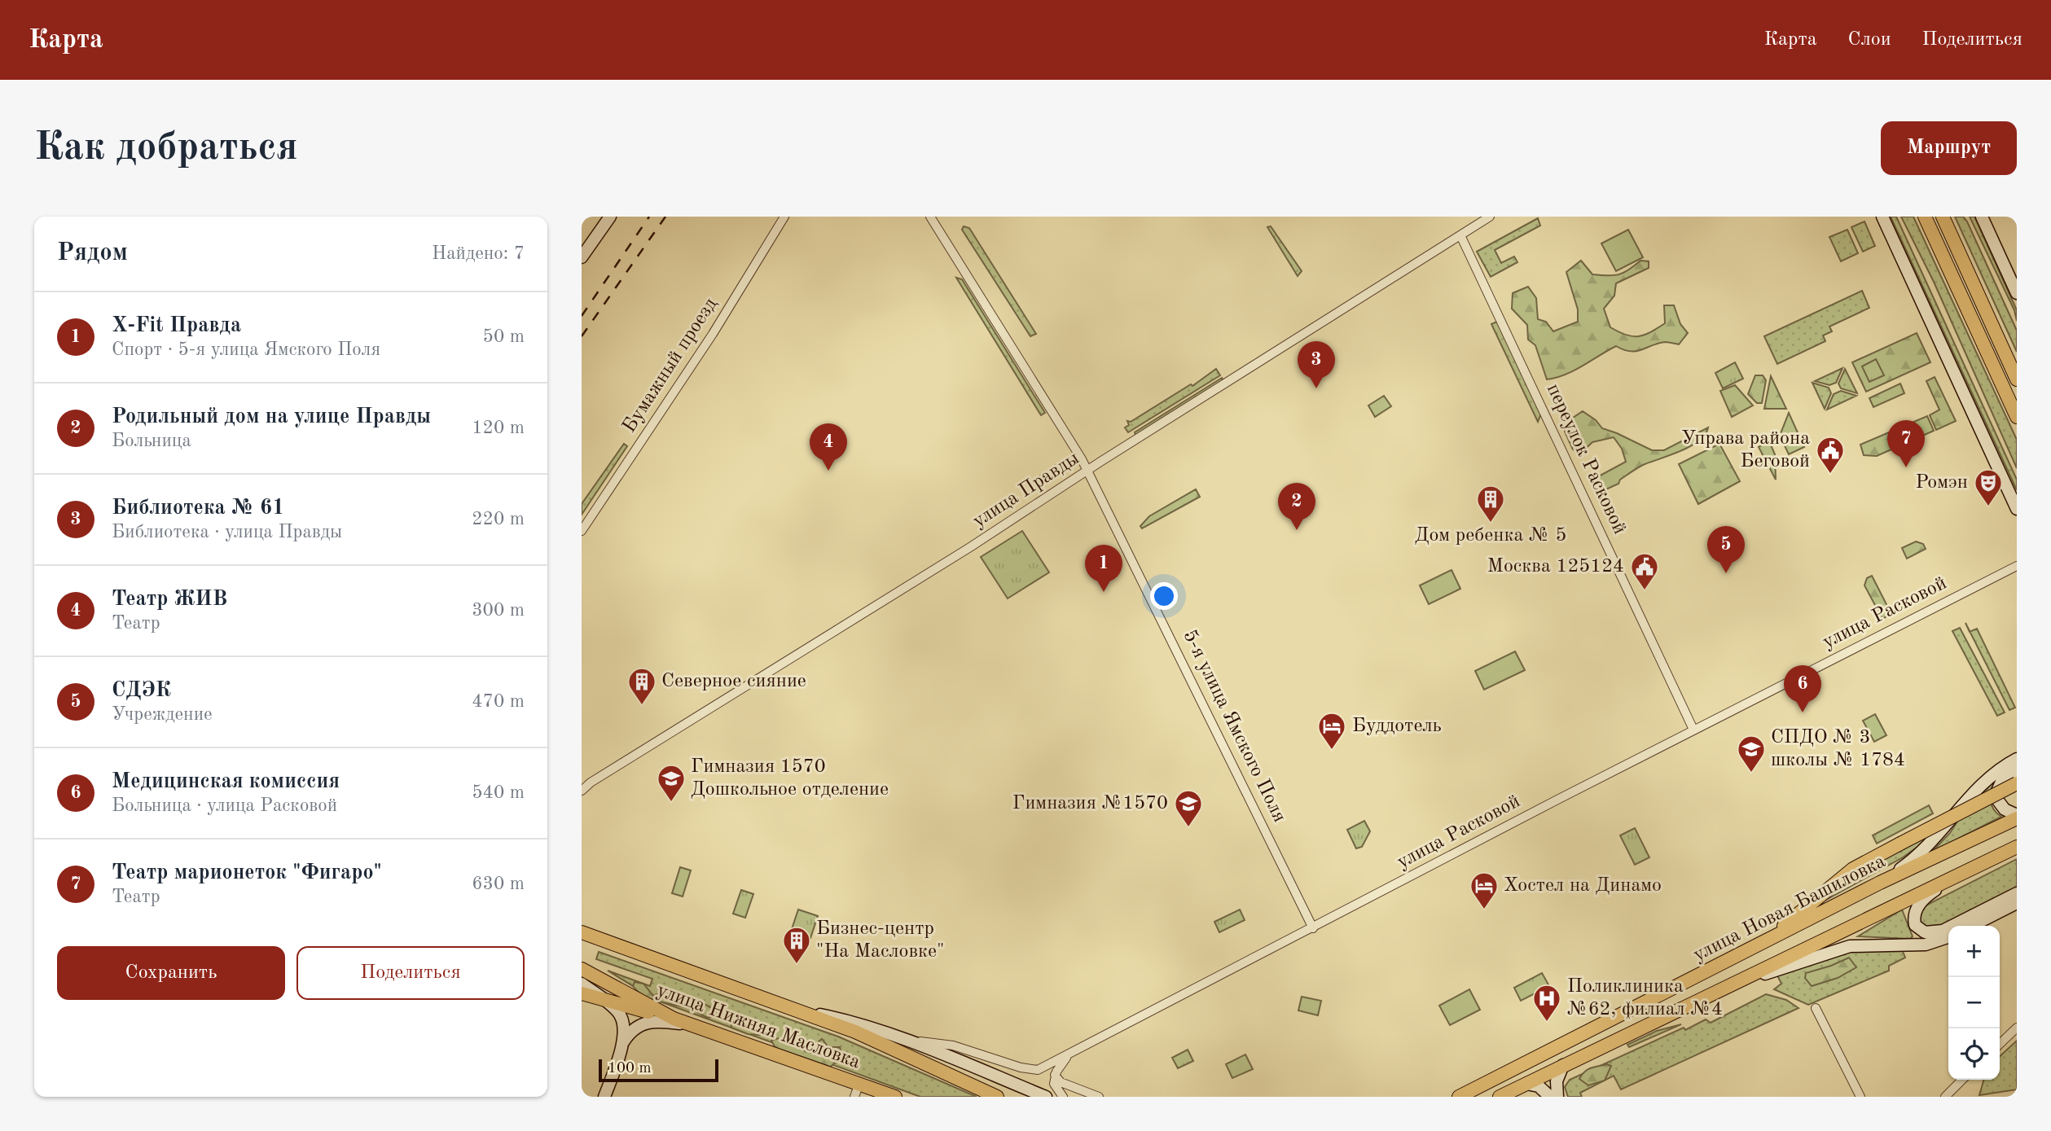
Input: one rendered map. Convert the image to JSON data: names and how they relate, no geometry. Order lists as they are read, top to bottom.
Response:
{
  "streets": {
    "main road": ["улица Новая Башиловка", "улица Нижняя Масловка"],
    "street": [
      "Бумажный проезд",
      "переулок Расковой",
      "улица Правды",
      "улица Расковой",
      "5-я улица Ямского Поля"
    ]
  },
  "crossings": [
    ["переулок Расковой", "улица Правды"],
    ["переулок Расковой", "улица Расковой"],
    ["улица Правды", "5-я улица Ямского Поля"],
    ["улица Расковой", "5-я улица Ямского Поля"],
    ["улица Расковой", "улица Нижняя Масловка"]
  ],
  "places": {
    "public building": ["Управа района Беговой", "Москва 125124"],
    "theatre": ["Ромэн"],
    "building": ["Дом ребенка № 5", "Северное сияние", "Бизнес-центр \"На Масловке\""],
    "hotel": ["Буддотель", "Хостел на Динамо"],
    "school or university": ["СПДО № 3 школы № 1784", "Гимназия 1570 Дошкольное отделение", "Гимназия №1570"],
    "hospital": ["Поликлиника №62, филиал №4"]
  },
  "scale_bar": "100 m",
  "page": {
    "header": "Карта",
    "nav": ["Карта", "Слои", "Поделиться"],
    "buttons": [
      "Маршрут",
      ["Сохранить", "Поделиться"]
    ],
    "title": "Как добраться",
    "heading": ["Рядом", "Найдено: 7"],
    "list": [
      {
        "mark": "1",
        "name": "X-Fit Правда",
        "note": "Спорт · 5-я улица Ямского Поля",
        "value": "50 m"
      },
      {
        "mark": "2",
        "name": "Родильный дом на улице Правды",
        "note": "Больница",
        "value": "120 m"
      },
      {
        "mark": "3",
        "name": "Библиотека № 61",
        "note": "Библиотека · улица Правды",
        "value": "220 m"
      },
      {
        "mark": "4",
        "name": "Театр ЖИВ",
        "note": "Театр",
        "value": "300 m"
      },
      {
        "mark": "5",
        "name": "СДЭК",
        "note": "Учреждение",
        "value": "470 m"
      },
      {
        "mark": "6",
        "name": "Медицинская комиссия",
        "note": "Больница · улица Расковой",
        "value": "540 m"
      },
      {
        "mark": "7",
        "name": "Театр марионеток \"Фигаро\"",
        "note": "Театр",
        "value": "630 m"
      }
    ],
    "pins": [
      "3",
      "7",
      "4",
      "2",
      "5",
      "1",
      "6"
    ],
    "map_buttons": ["+", "−"],
    "scale": "100 m"
  }
}
